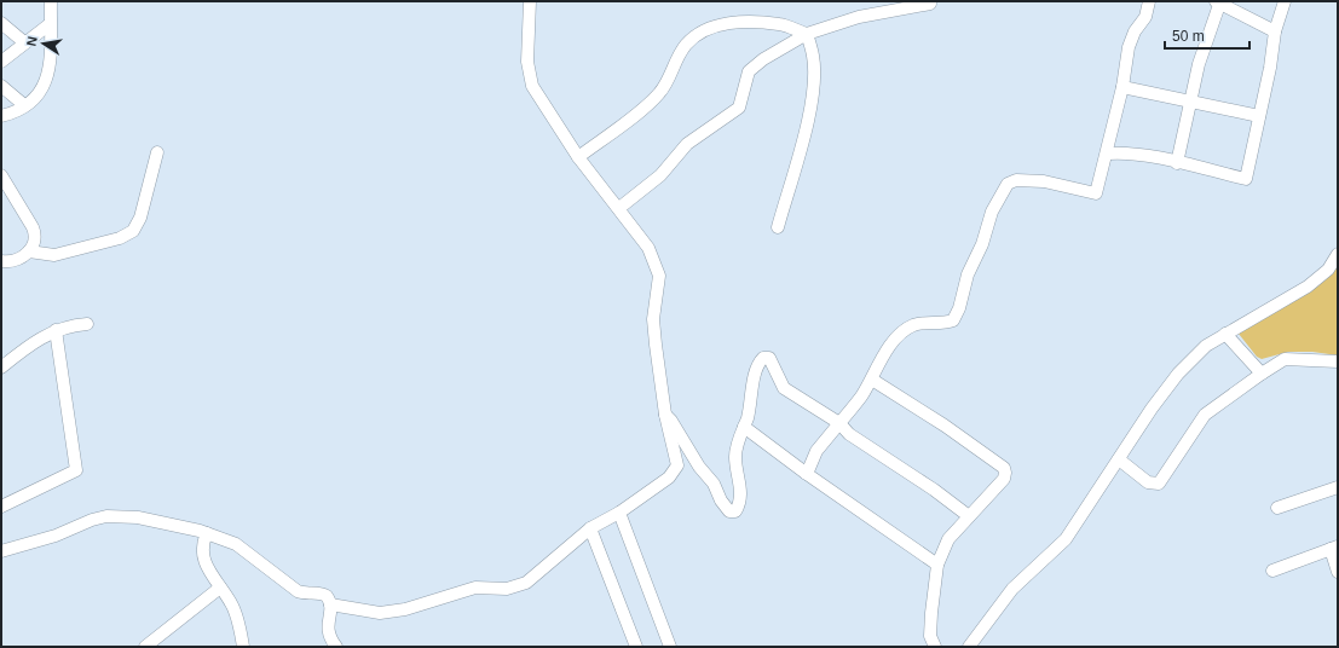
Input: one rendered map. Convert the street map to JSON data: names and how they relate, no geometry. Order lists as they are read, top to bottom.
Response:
{
  "scale_bar": "50 m",
  "north": "left"
}
